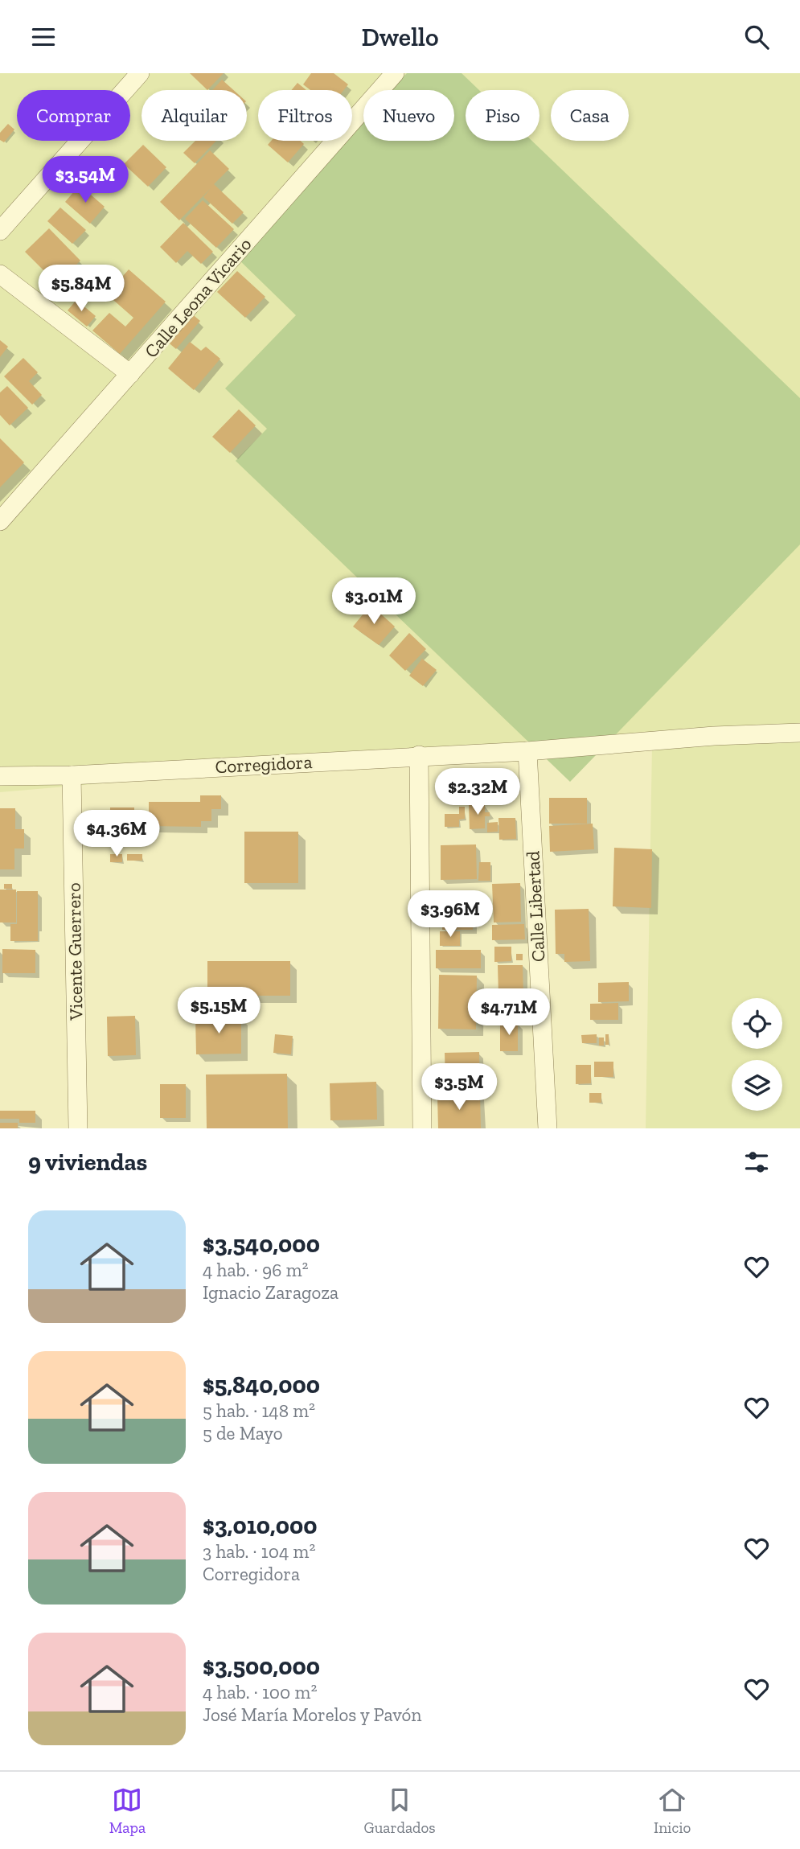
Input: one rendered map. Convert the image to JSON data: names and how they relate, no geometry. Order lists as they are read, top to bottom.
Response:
{
  "streets": {
    "street": [
      "Calle Leona Vicario",
      "Corregidora",
      "Calle Libertad",
      "Vicente Guerrero"
    ]
  },
  "crossings": [
    ["Corregidora", "Calle Libertad"],
    ["Corregidora", "Vicente Guerrero"]
  ],
  "page": {
    "header": "Dwello",
    "chip": [
      "Comprar",
      "Alquilar",
      "Filtros",
      "Nuevo",
      "Piso",
      "Casa"
    ],
    "price": [
      "$3.54M",
      "$5.84M",
      "$3.01M",
      "$2.32M",
      "$4.36M",
      "$3.96M",
      "$5.15M",
      "$4.71M",
      "$3.5M"
    ],
    "heading": "9 viviendas",
    "list": [
      {
        "name": "$3,540,000",
        "note": "4 hab. · 96 m² · Ignacio Zaragoza"
      },
      {
        "name": "$5,840,000",
        "note": "5 hab. · 148 m² · 5 de Mayo"
      },
      {
        "name": "$3,010,000",
        "note": "3 hab. · 104 m² · Corregidora"
      },
      {
        "name": "$3,500,000",
        "note": "4 hab. · 100 m² · José María Morelos y Pavón"
      }
    ],
    "tabs": ["Mapa", "Guardados", "Inicio"]
  }
}
